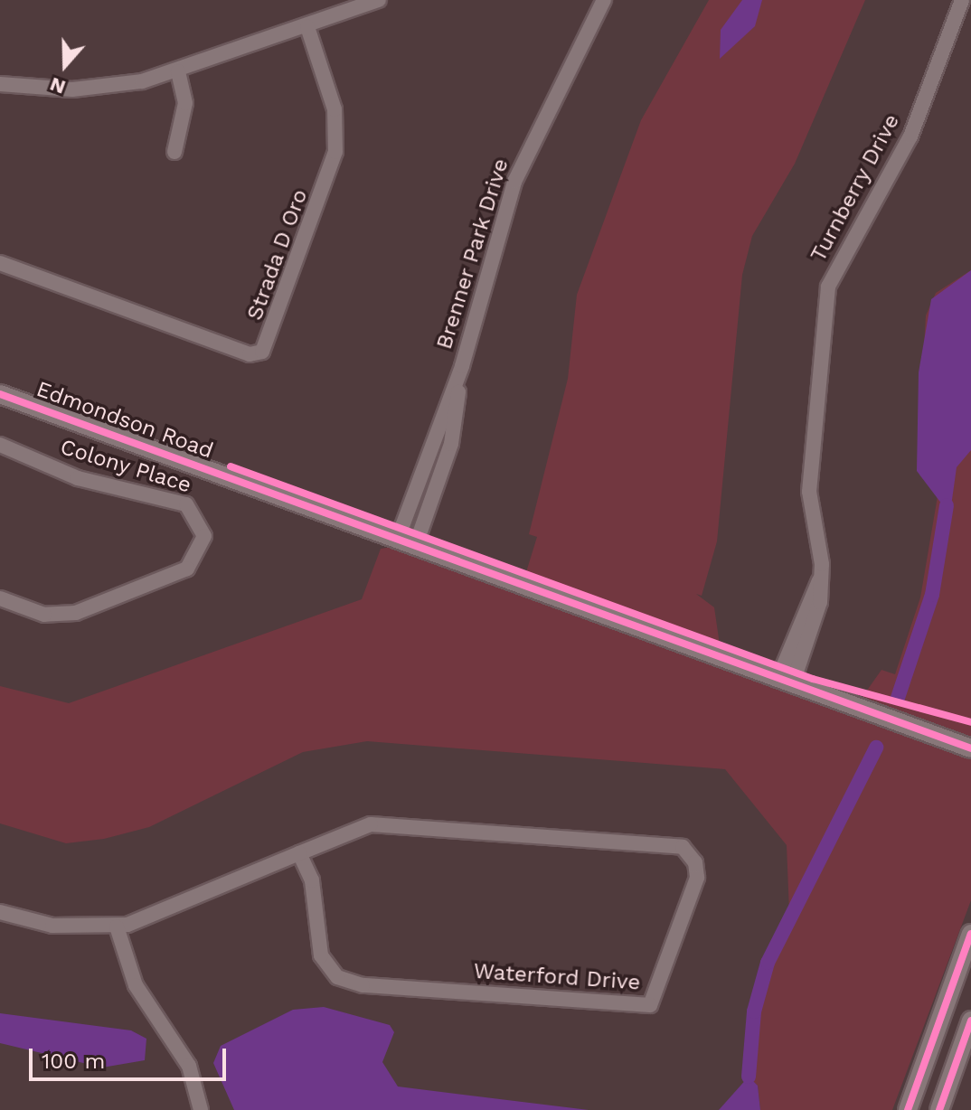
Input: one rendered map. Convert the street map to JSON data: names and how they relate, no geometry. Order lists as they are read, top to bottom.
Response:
{
  "streets": {
    "street": [
      "Turnberry Drive",
      "Brenner Park Drive",
      "Strada D Oro",
      "Edmondson Road",
      "Colony Place",
      "Waterford Drive"
    ]
  },
  "crossings": [
    ["Turnberry Drive", "Edmondson Road"],
    ["Brenner Park Drive", "Edmondson Road"]
  ],
  "scale_bar": "100 m",
  "north": "bottom"
}
